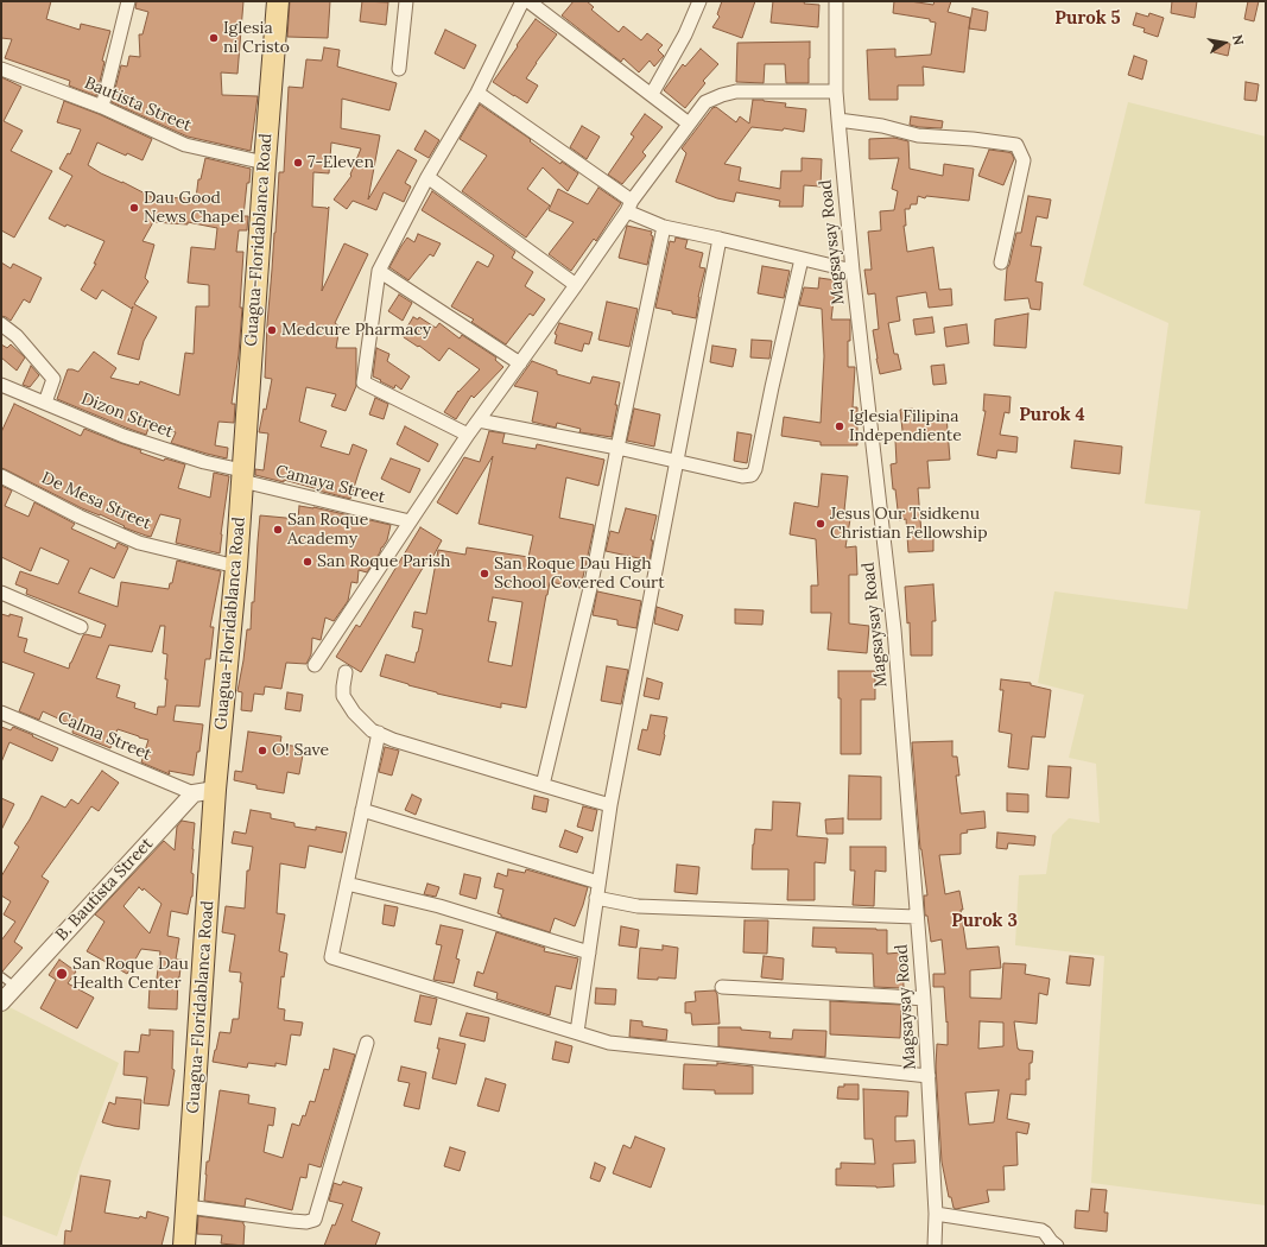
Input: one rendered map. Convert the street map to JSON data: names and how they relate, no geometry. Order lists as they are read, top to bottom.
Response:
{
  "streets": {
    "main road": ["Guagua-Floridablanca Road"],
    "street": [
      "Bautista Street",
      "Magsaysay Road",
      "Dizon Street",
      "Camaya Street",
      "De Mesa Street",
      "Calma Street",
      "B. Bautista Street"
    ]
  },
  "crossings": [
    ["Bautista Street", "Guagua-Floridablanca Road"],
    ["Guagua-Floridablanca Road", "Dizon Street"],
    ["Guagua-Floridablanca Road", "Camaya Street"],
    ["Guagua-Floridablanca Road", "De Mesa Street"],
    ["Dizon Street", "Camaya Street"],
    ["Calma Street", "B. Bautista Street"]
  ],
  "districts": ["Purok 5", "Purok 4", "Purok 3"],
  "places": [
    "Iglesia ni Cristo",
    "7-Eleven",
    "Dau Good News Chapel",
    "Medcure Pharmacy",
    "Iglesia Filipina Independiente",
    "Jesus Our Tsidkenu Christian Fellowship",
    "San Roque Academy",
    "San Roque Parish",
    "San Roque Dau High School Covered Court",
    "O! Save",
    "San Roque Dau Health Center"
  ],
  "north": "right"
}
